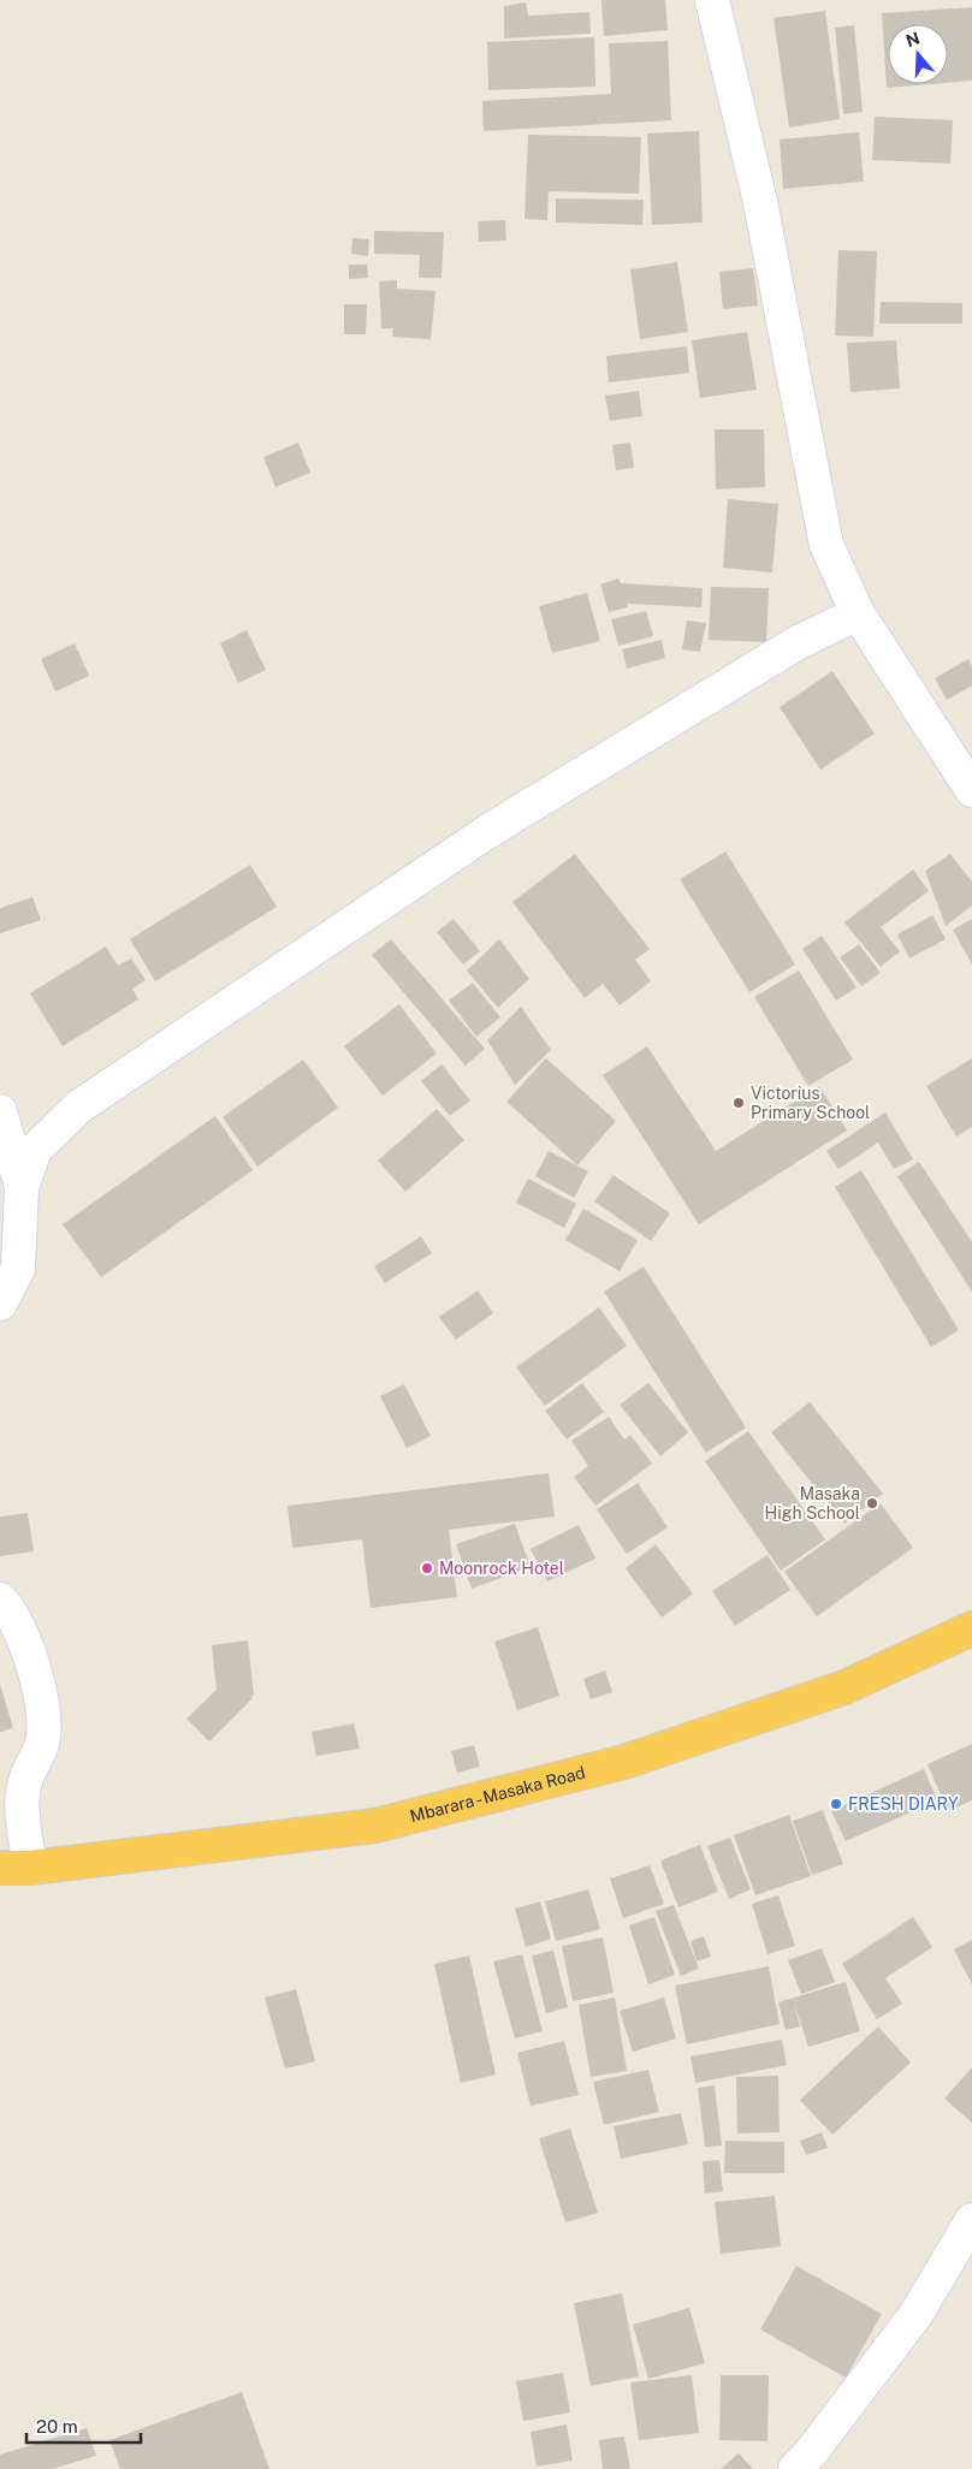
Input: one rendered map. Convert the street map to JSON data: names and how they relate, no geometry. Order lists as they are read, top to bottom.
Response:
{
  "streets": {
    "highway": ["Mbarara - Masaka Road"]
  },
  "places": [
    "Victorius Primary School",
    "Masaka High School",
    "Moonrock Hotel",
    "FRESH DIARY"
  ],
  "scale_bar": "20 m",
  "north": "top"
}
